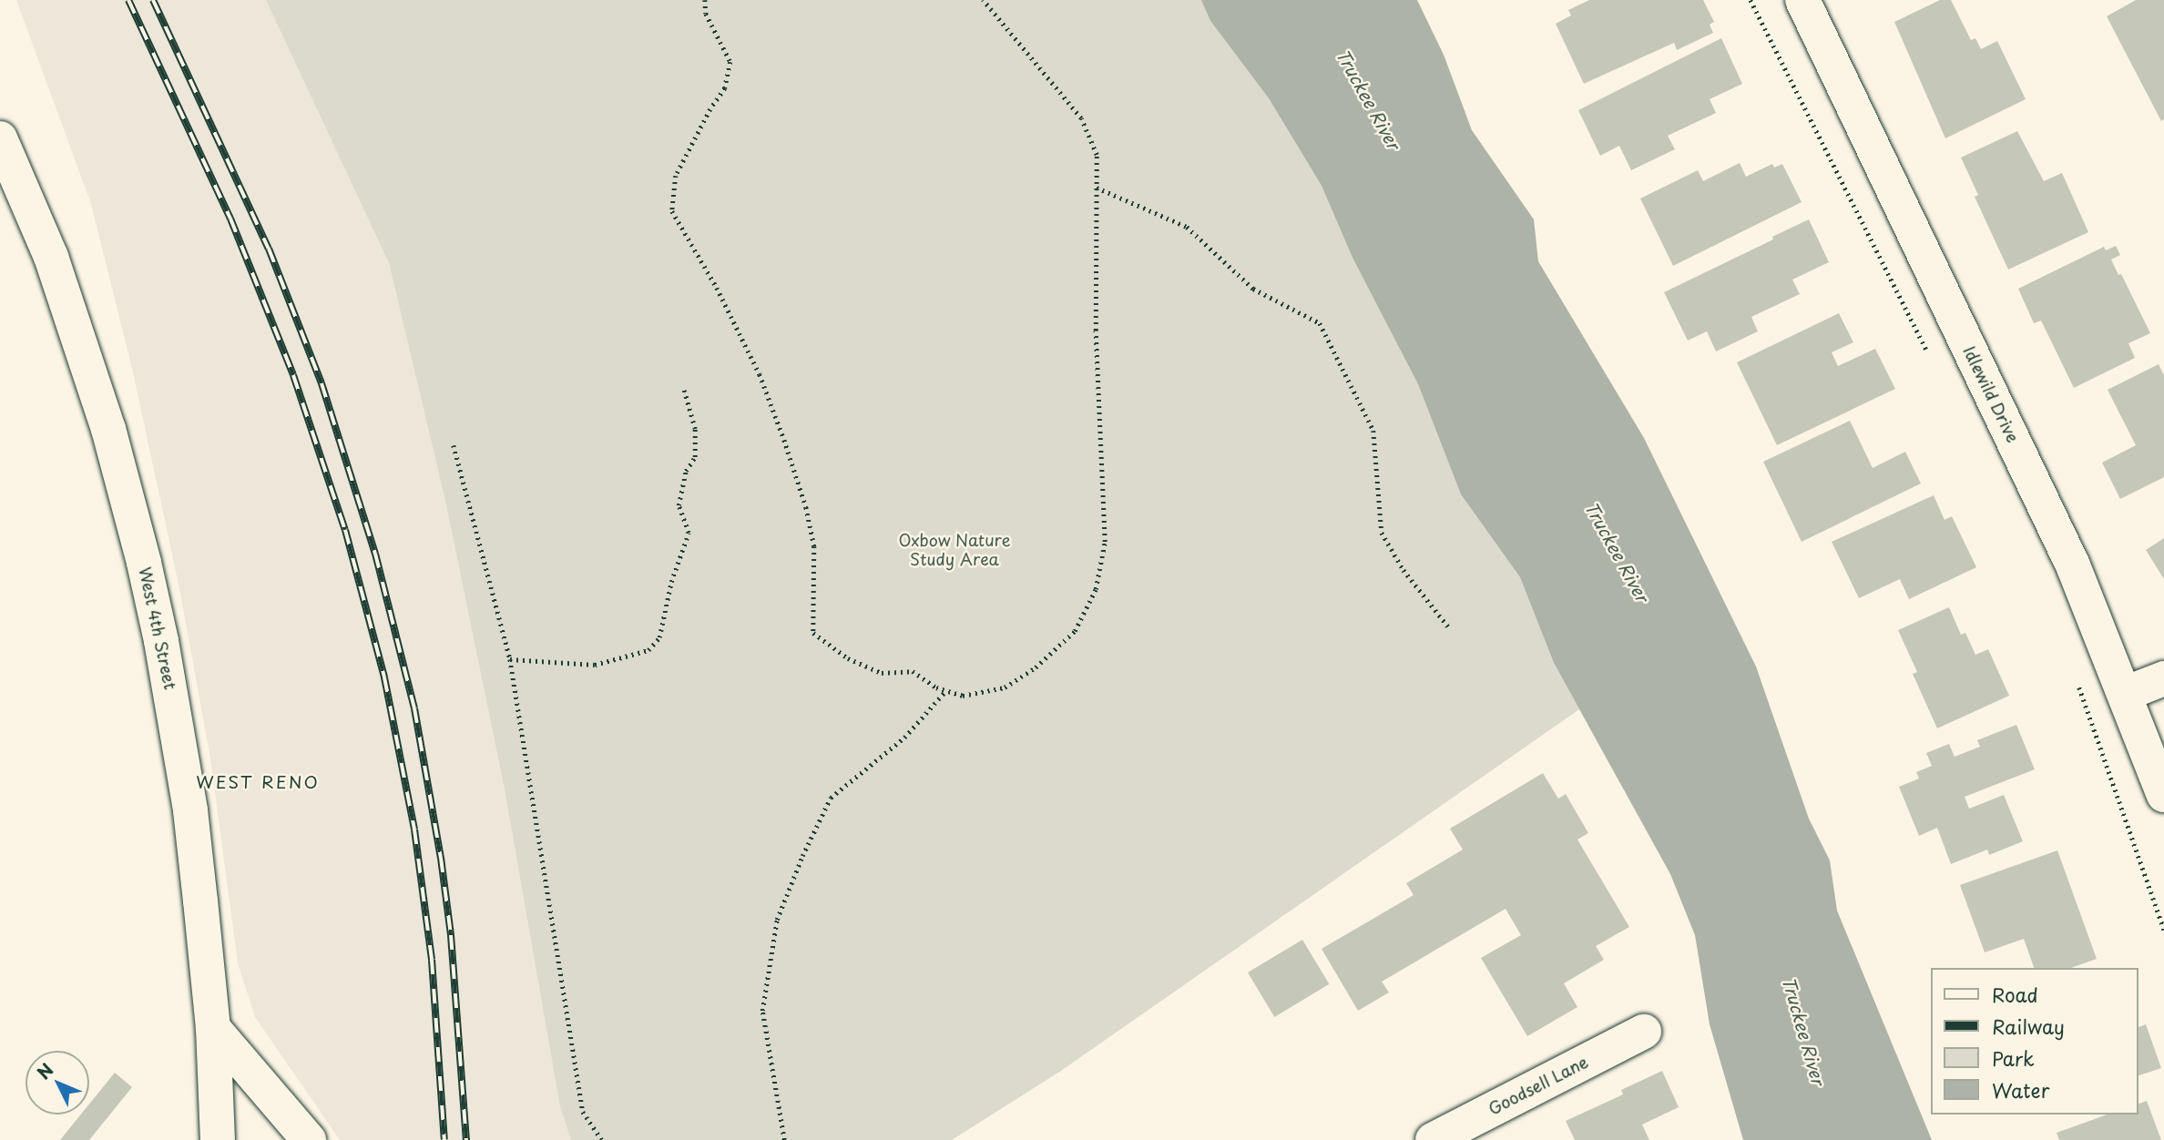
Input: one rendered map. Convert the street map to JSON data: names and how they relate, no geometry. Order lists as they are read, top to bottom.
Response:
{
  "streets": {
    "street": ["Idlewild Drive", "West 4th Street", "Goodsell Lane"]
  },
  "districts": ["WEST RENO"],
  "water": ["Truckee River"],
  "parks": ["Oxbow Nature Study Area"],
  "legend": [
    "Road",
    "Railway",
    "Park",
    "Water"
  ],
  "north": "top left"
}
